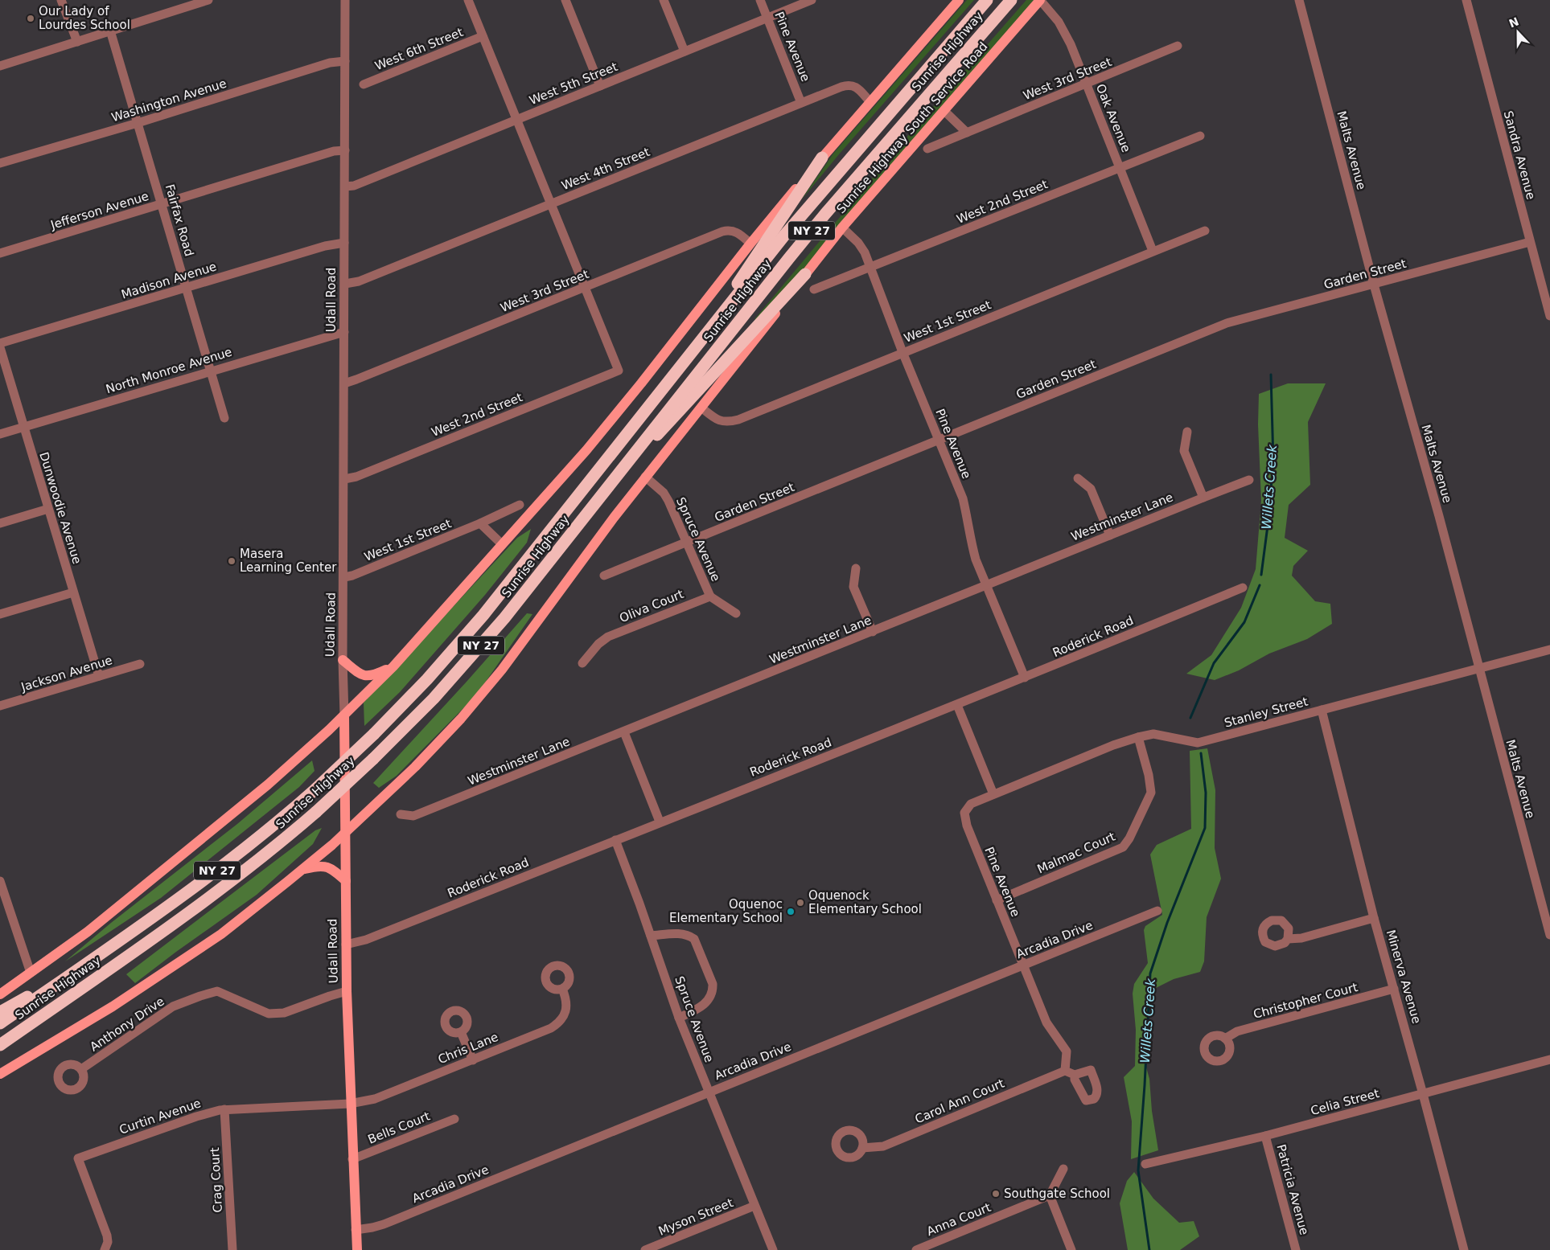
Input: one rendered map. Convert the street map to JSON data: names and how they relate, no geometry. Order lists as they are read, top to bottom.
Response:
{
  "streets": {
    "highway": ["Sunrise Highway", "NY 27"],
    "main road": ["Sunrise Highway South Service Road", "Udall Road"],
    "street": [
      "Pine Avenue",
      "West 6th Street",
      "West 3rd Street",
      "West 5th Street",
      "Washington Avenue",
      "Oak Avenue",
      "Malts Avenue",
      "Sandra Avenue",
      "West 4th Street",
      "West 2nd Street",
      "Jefferson Avenue",
      "Fairfax Road",
      "Garden Street",
      "Madison Avenue",
      "West 1st Street",
      "North Monroe Avenue",
      "Dunwoodie Avenue",
      "Westminster Lane",
      "Spruce Avenue",
      "Oliva Court",
      "Roderick Road",
      "Jackson Avenue",
      "Stanley Street",
      "Malmac Court",
      "Arcadia Drive",
      "Minerva Avenue",
      "Christopher Court",
      "Anthony Drive",
      "Chris Lane",
      "Carol Ann Court",
      "Celia Street",
      "Curtin Avenue",
      "Bells Court",
      "Crag Court",
      "Patricia Avenue",
      "Myson Street",
      "Anna Court"
    ]
  },
  "crossings": [
    ["Pine Avenue", "West 5th Street"],
    ["Pine Avenue", "Sunrise Highway South Service Road"],
    ["Pine Avenue", "West 4th Street"],
    ["Pine Avenue", "West 2nd Street"],
    ["Pine Avenue", "Garden Street"],
    ["Pine Avenue", "West 1st Street"],
    ["Pine Avenue", "Westminster Lane"],
    ["Pine Avenue", "Roderick Road"],
    ["Pine Avenue", "Stanley Street"],
    ["Pine Avenue", "Malmac Court"],
    ["Pine Avenue", "Arcadia Drive"],
    ["Pine Avenue", "Carol Ann Court"],
    ["Sunrise Highway", "West 3rd Street"],
    ["Sunrise Highway", "West 4th Street"],
    ["Sunrise Highway", "Udall Road"],
    ["West 3rd Street", "Oak Avenue"],
    ["West 3rd Street", "West 2nd Street"],
    ["West 3rd Street", "Udall Road"],
    ["West 5th Street", "Udall Road"],
    ["Washington Avenue", "Fairfax Road"],
    ["Washington Avenue", "Udall Road"],
    ["Oak Avenue", "Sunrise Highway South Service Road"],
    ["Oak Avenue", "West 2nd Street"],
    ["Oak Avenue", "West 1st Street"],
    ["Malts Avenue", "Garden Street"],
    ["Malts Avenue", "Stanley Street"],
    ["Sandra Avenue", "Garden Street"],
    ["West 4th Street", "Udall Road"],
    ["West 2nd Street", "Udall Road"],
    ["Jefferson Avenue", "Fairfax Road"],
    ["Jefferson Avenue", "Udall Road"],
    ["Fairfax Road", "Madison Avenue"],
    ["Fairfax Road", "North Monroe Avenue"],
    ["Garden Street", "Spruce Avenue"],
    ["Madison Avenue", "Udall Road"],
    ["Udall Road", "West 1st Street"],
    ["Udall Road", "North Monroe Avenue"],
    ["Udall Road", "Roderick Road"],
    ["Udall Road", "Arcadia Drive"],
    ["Udall Road", "Anthony Drive"],
    ["Udall Road", "Chris Lane"],
    ["Udall Road", "Curtin Avenue"],
    ["Udall Road", "Bells Court"],
    ["North Monroe Avenue", "Dunwoodie Avenue"],
    ["Dunwoodie Avenue", "Jackson Avenue"],
    ["Spruce Avenue", "Oliva Court"],
    ["Spruce Avenue", "Roderick Road"],
    ["Spruce Avenue", "Arcadia Drive"],
    ["Spruce Avenue", "Myson Street"],
    ["Stanley Street", "Malmac Court"],
    ["Stanley Street", "Minerva Avenue"],
    ["Minerva Avenue", "Christopher Court"],
    ["Minerva Avenue", "Celia Street"],
    ["Chris Lane", "Curtin Avenue"],
    ["Celia Street", "Patricia Avenue"],
    ["Curtin Avenue", "Crag Court"]
  ],
  "water": ["Willets Creek"],
  "places": [
    "Our Lady of Lourdes School",
    "Masera Learning Center",
    "Oquenock Elementary School",
    "Oquenoc Elementary School",
    "Southgate School"
  ],
  "north": "top"
}
